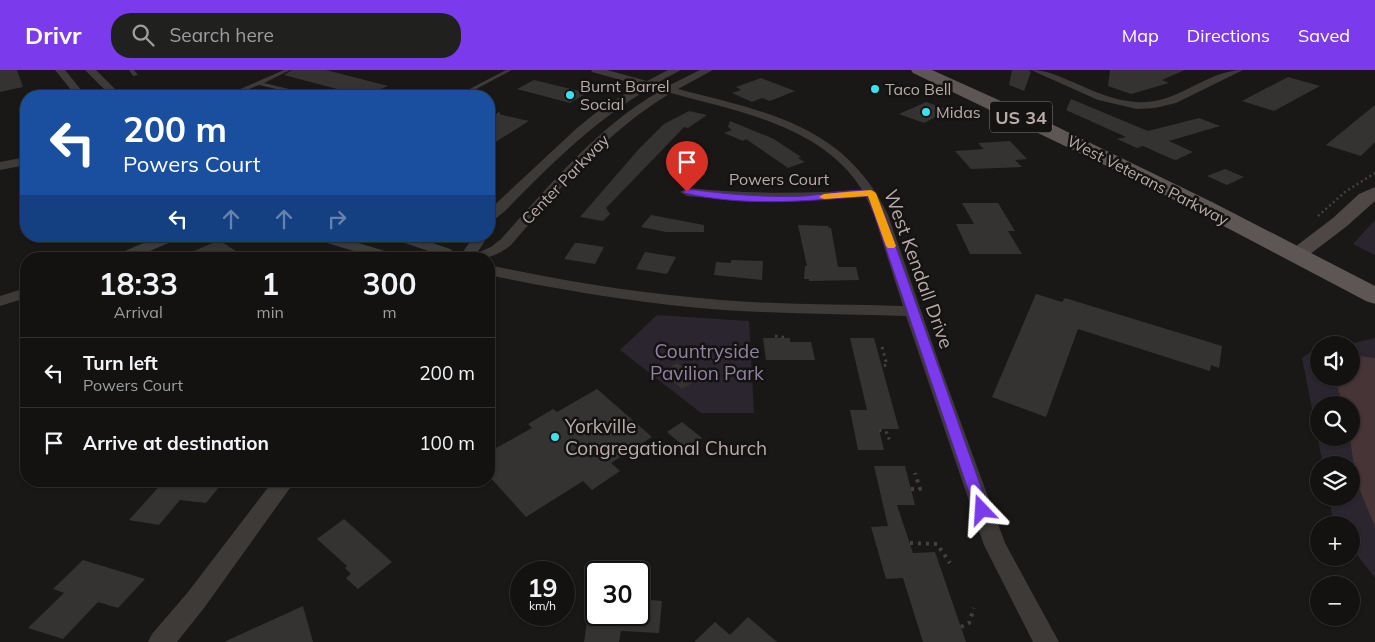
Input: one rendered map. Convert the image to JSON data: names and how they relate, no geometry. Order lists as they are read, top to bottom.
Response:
{
  "streets": {
    "main road": ["US 34", "West Veterans Parkway"],
    "street": ["Center Parkway", "Powers Court", "West Kendall Drive"]
  },
  "crossings": [
    ["Center Parkway", "West Kendall Drive"],
    ["Powers Court", "West Kendall Drive"]
  ],
  "parks": ["Countryside Pavilion Park"],
  "places": [
    "Taco Bell",
    "Burnt Barrel Social",
    "Midas",
    "Yorkville Congregational Church"
  ],
  "page": {
    "header": "Drivr",
    "search": "Search here",
    "nav": ["Map", "Directions", "Saved"],
    "turn": ["200 m", "Powers Court"],
    "eta": [
      "18:33",
      "Arrival",
      "1",
      "min",
      "300",
      "m"
    ],
    "map_buttons": ["+", "−"],
    "list": [
      {
        "name": "Turn left",
        "note": "Powers Court",
        "value": "200 m"
      },
      {
        "name": "Arrive at destination",
        "value": "100 m"
      }
    ],
    "speed": "19 km/h",
    "limit": "30"
  }
}
